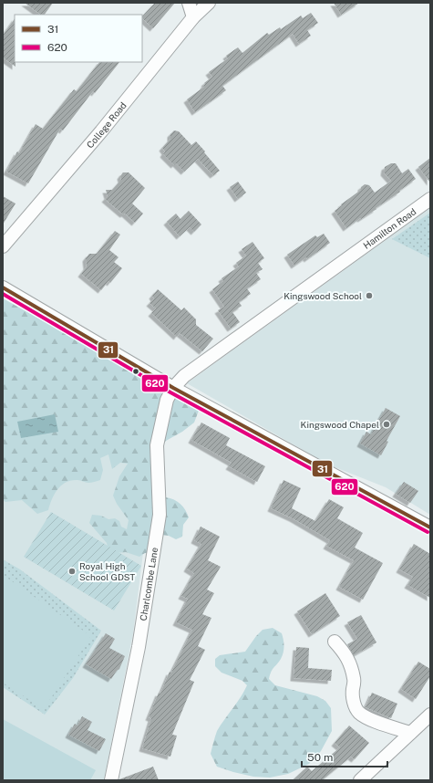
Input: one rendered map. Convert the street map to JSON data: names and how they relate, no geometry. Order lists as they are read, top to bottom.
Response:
{
  "streets": {
    "street": ["College Road", "Hamilton Road", "Charlcombe Lane"]
  },
  "crossings": [
    ["Hamilton Road", "Charlcombe Lane"]
  ],
  "places": ["Kingswood School", "Kingswood Chapel", "Royal High School GDST"],
  "lines": ["transit line 31", "transit line 620"],
  "legend": ["31", "620"],
  "scale_bar": "50 m"
}
